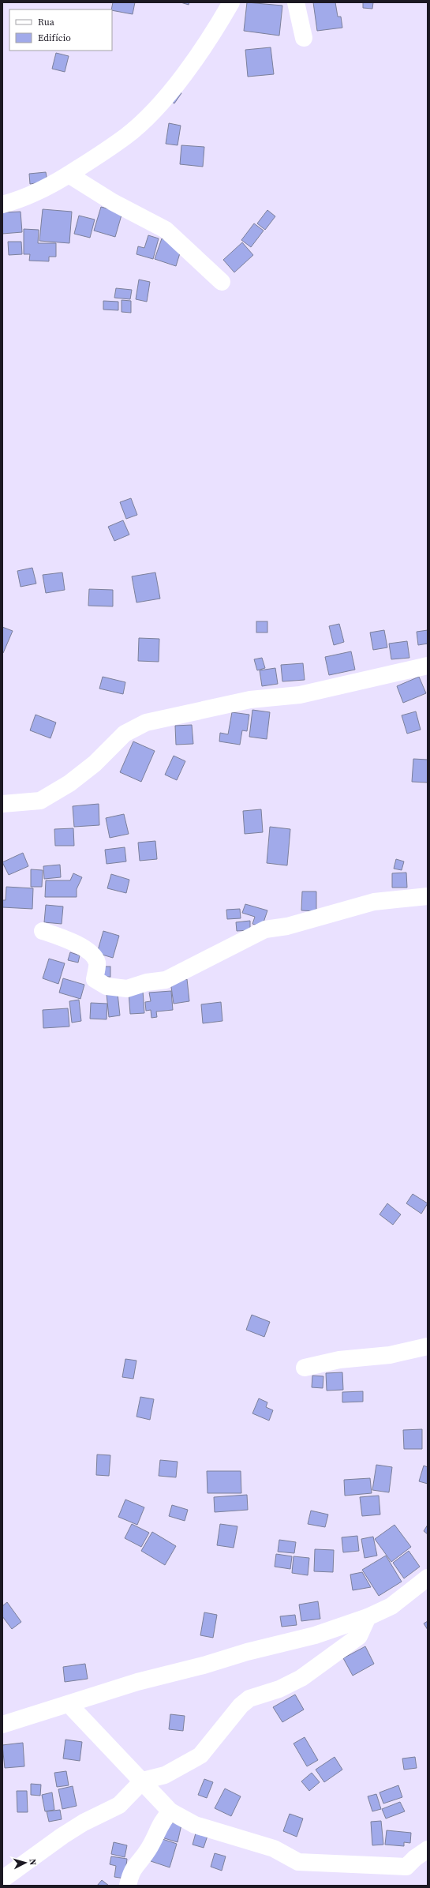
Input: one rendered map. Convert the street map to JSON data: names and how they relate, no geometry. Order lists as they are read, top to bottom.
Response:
{
  "legend": ["Rua", "Edifício"],
  "north": "right"
}
